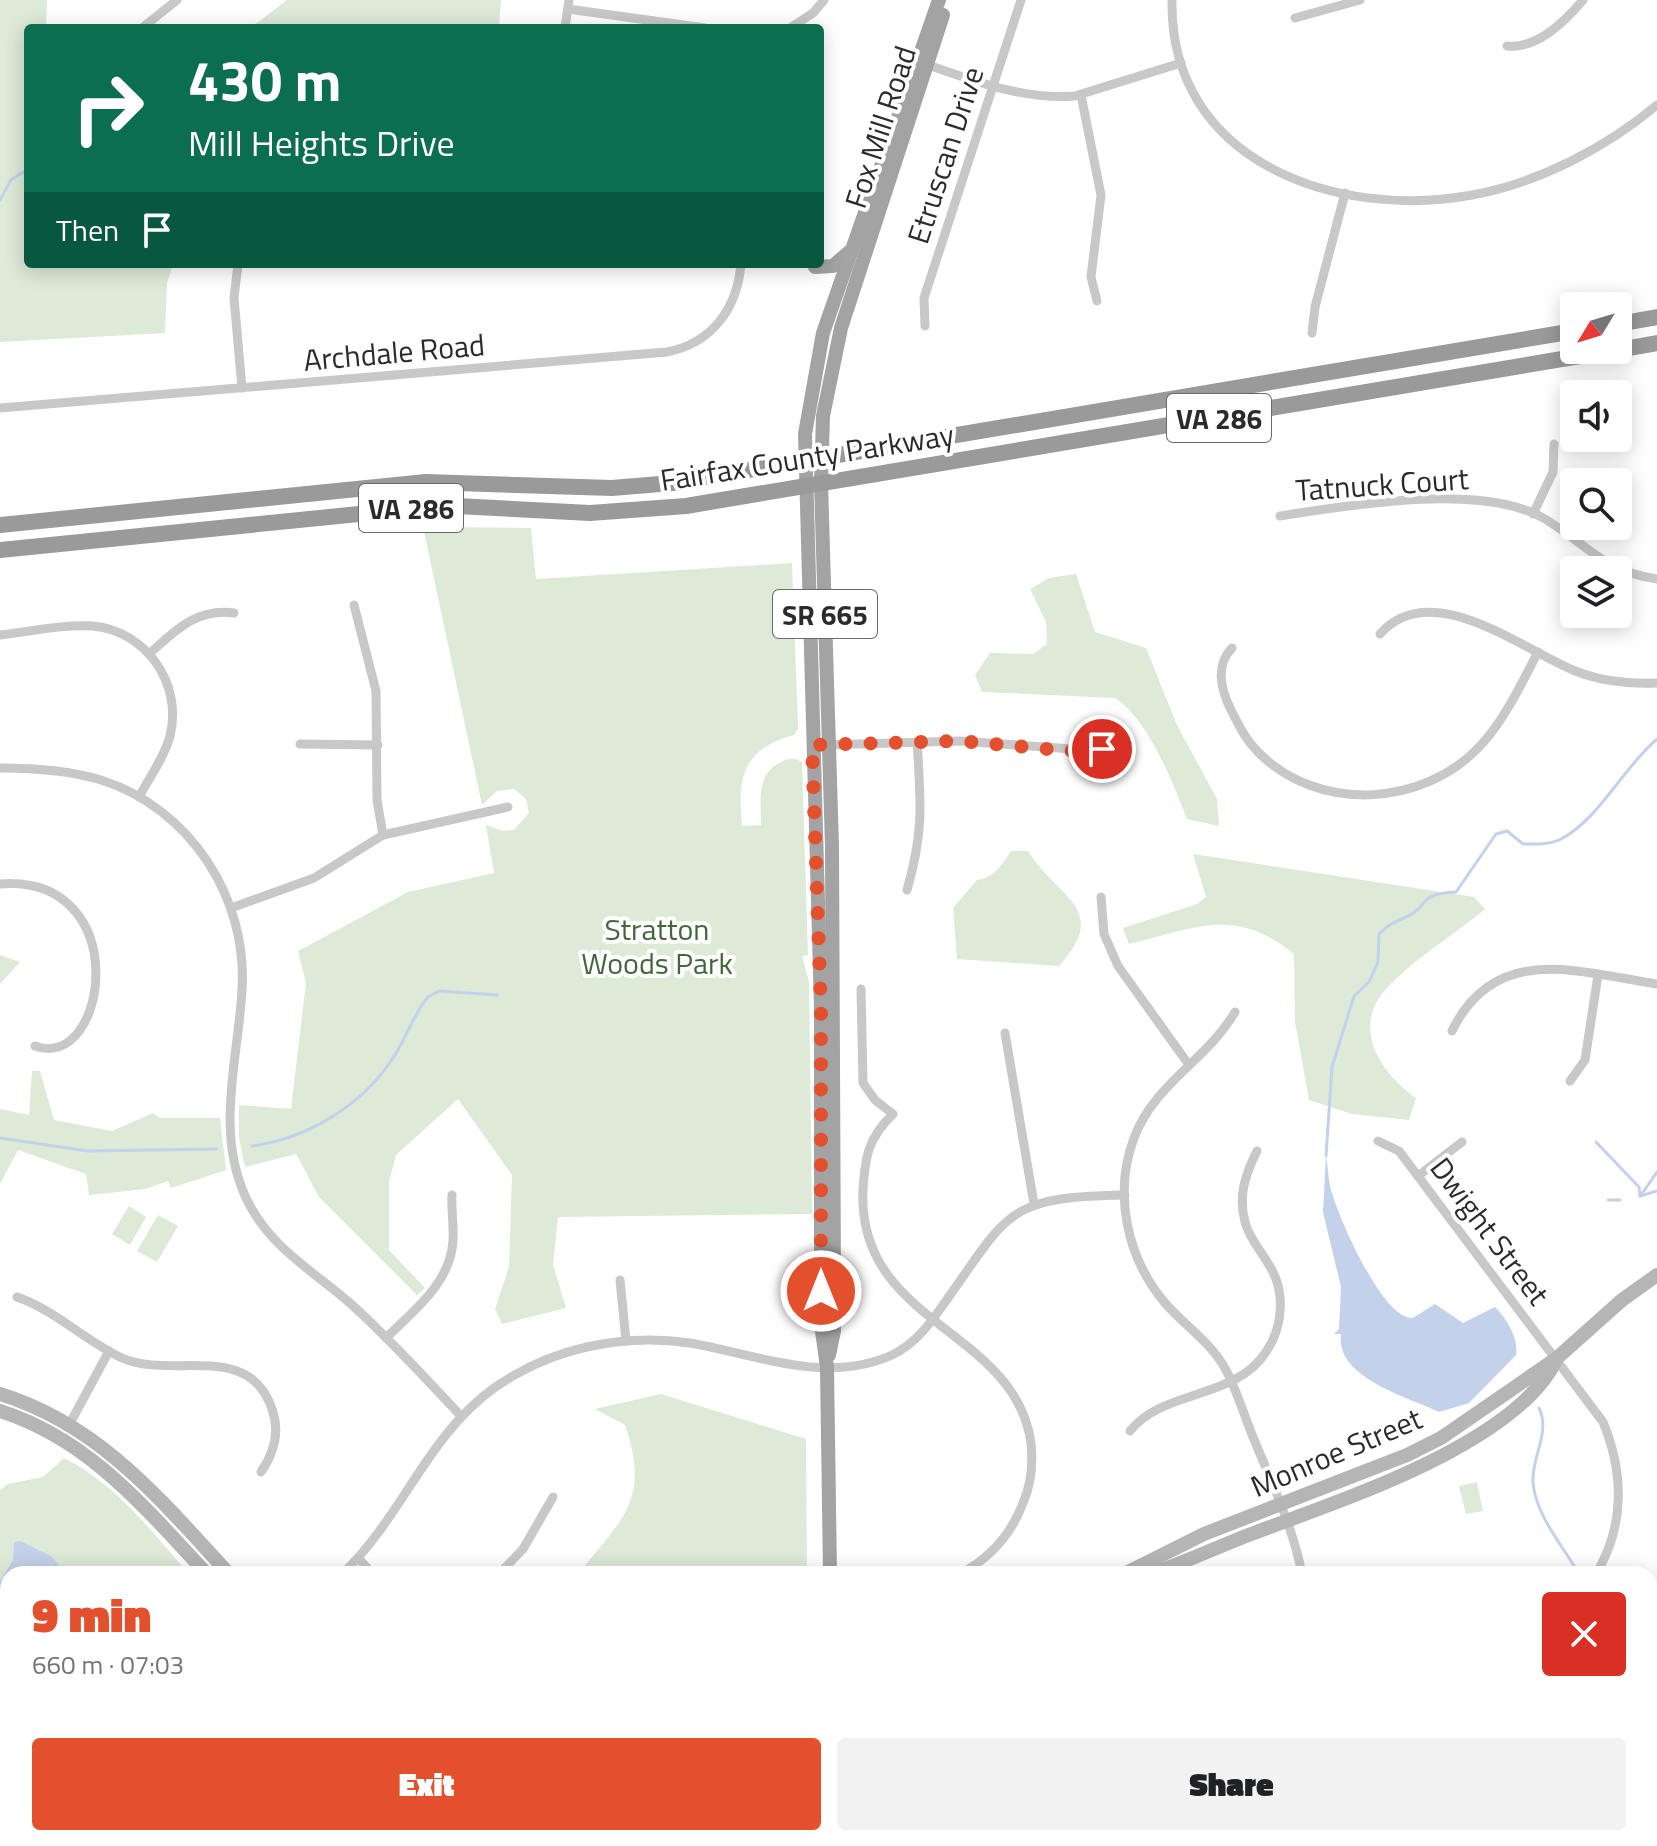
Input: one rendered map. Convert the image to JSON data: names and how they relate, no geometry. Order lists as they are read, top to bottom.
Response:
{
  "streets": {
    "highway": ["VA 286", "Fairfax County Parkway"],
    "main road": ["Fox Mill Road", "SR 665", "Monroe Street"],
    "street": [
      "Etruscan Drive",
      "Archdale Road",
      "Tatnuck Court",
      "Dwight Street"
    ]
  },
  "crossings": [
    ["Fox Mill Road", "Fairfax County Parkway"],
    ["Dwight Street", "Monroe Street"]
  ],
  "parks": ["Stratton Woods Park"],
  "north": "bottom left",
  "page": {
    "turn": ["430 m", "Mill Heights Drive"],
    "then": "Then",
    "heading": ["9 min", "660 m · 07:03"],
    "buttons": ["Exit", "Share"]
  }
}
